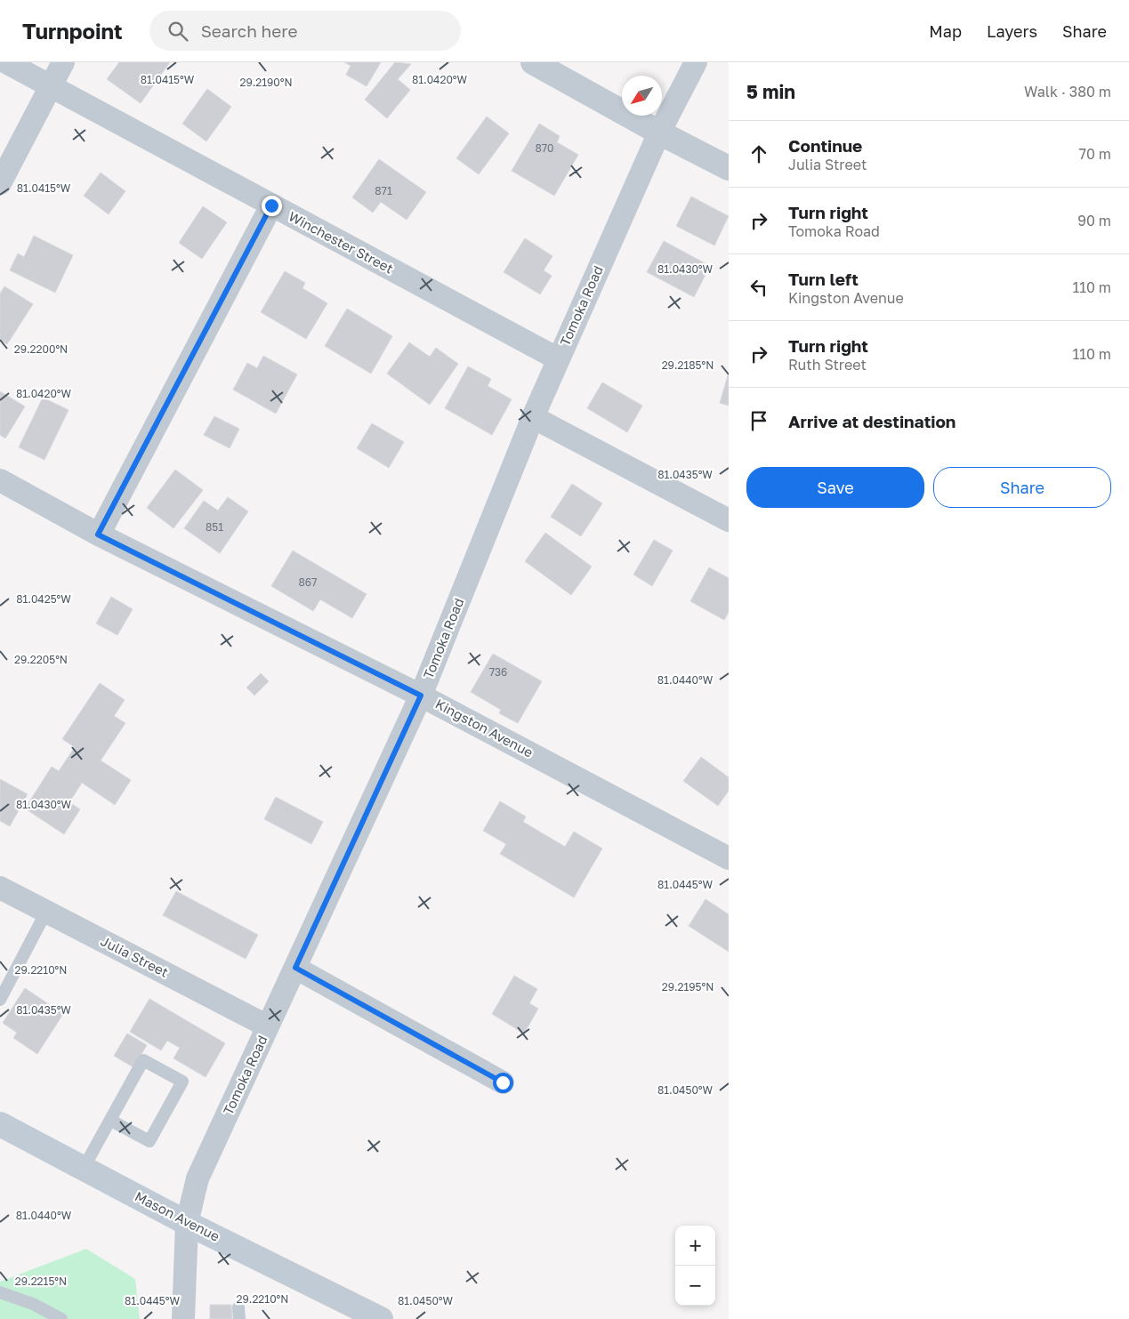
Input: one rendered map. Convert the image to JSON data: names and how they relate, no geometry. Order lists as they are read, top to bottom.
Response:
{
  "streets": {
    "main road": ["Mason Avenue"],
    "street": [
      "Winchester Street",
      "Tomoka Road",
      "Kingston Avenue",
      "Julia Street"
    ]
  },
  "crossings": [
    ["Winchester Street", "Tomoka Road"],
    ["Tomoka Road", "Kingston Avenue"],
    ["Tomoka Road", "Julia Street"],
    ["Tomoka Road", "Mason Avenue"]
  ],
  "house_numbers": [
    "870",
    "871",
    "851",
    "867",
    "736"
  ],
  "north": "bottom left",
  "page": {
    "header": "Turnpoint",
    "search": "Search here",
    "nav": ["Map", "Layers", "Share"],
    "heading": ["5 min", "Walk · 380 m"],
    "list": [
      ["Continue", "Julia Street", "70 m"],
      ["Turn right", "Tomoka Road", "90 m"],
      ["Turn left", "Kingston Avenue", "110 m"],
      ["Turn right", "Ruth Street", "110 m"],
      "Arrive at destination"
    ],
    "buttons": ["Save", "Share"],
    "map_buttons": ["+", "−"]
  },
  "coordinates": [
    "81.0415°W",
    "81.0420°W",
    "29.2190°N",
    "81.0430°W",
    "29.2200°N",
    "29.2185°N",
    "81.0435°W",
    "81.0425°W",
    "29.2205°N",
    "81.0440°W",
    "81.0445°W",
    "29.2210°N",
    "29.2195°N",
    "81.0450°W",
    "29.2215°N"
  ]
}
